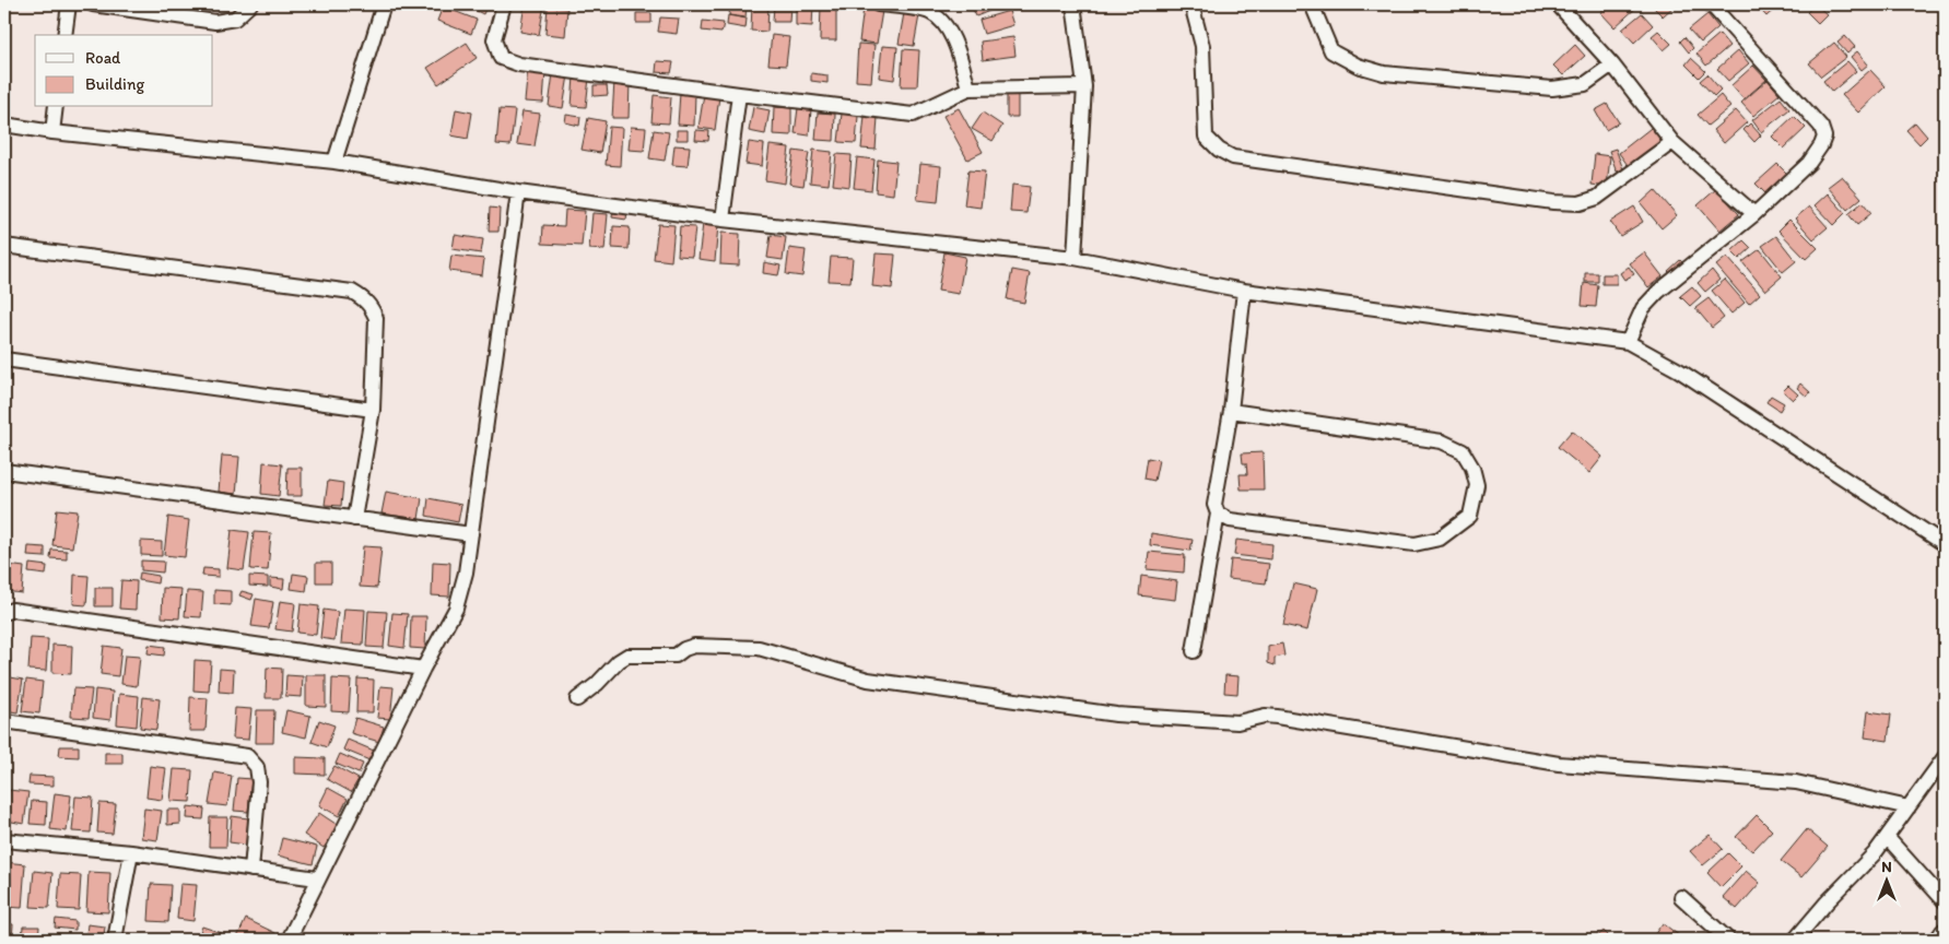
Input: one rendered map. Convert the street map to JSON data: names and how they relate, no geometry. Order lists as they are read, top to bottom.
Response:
{
  "legend": ["Road", "Building"],
  "north": "top"
}
